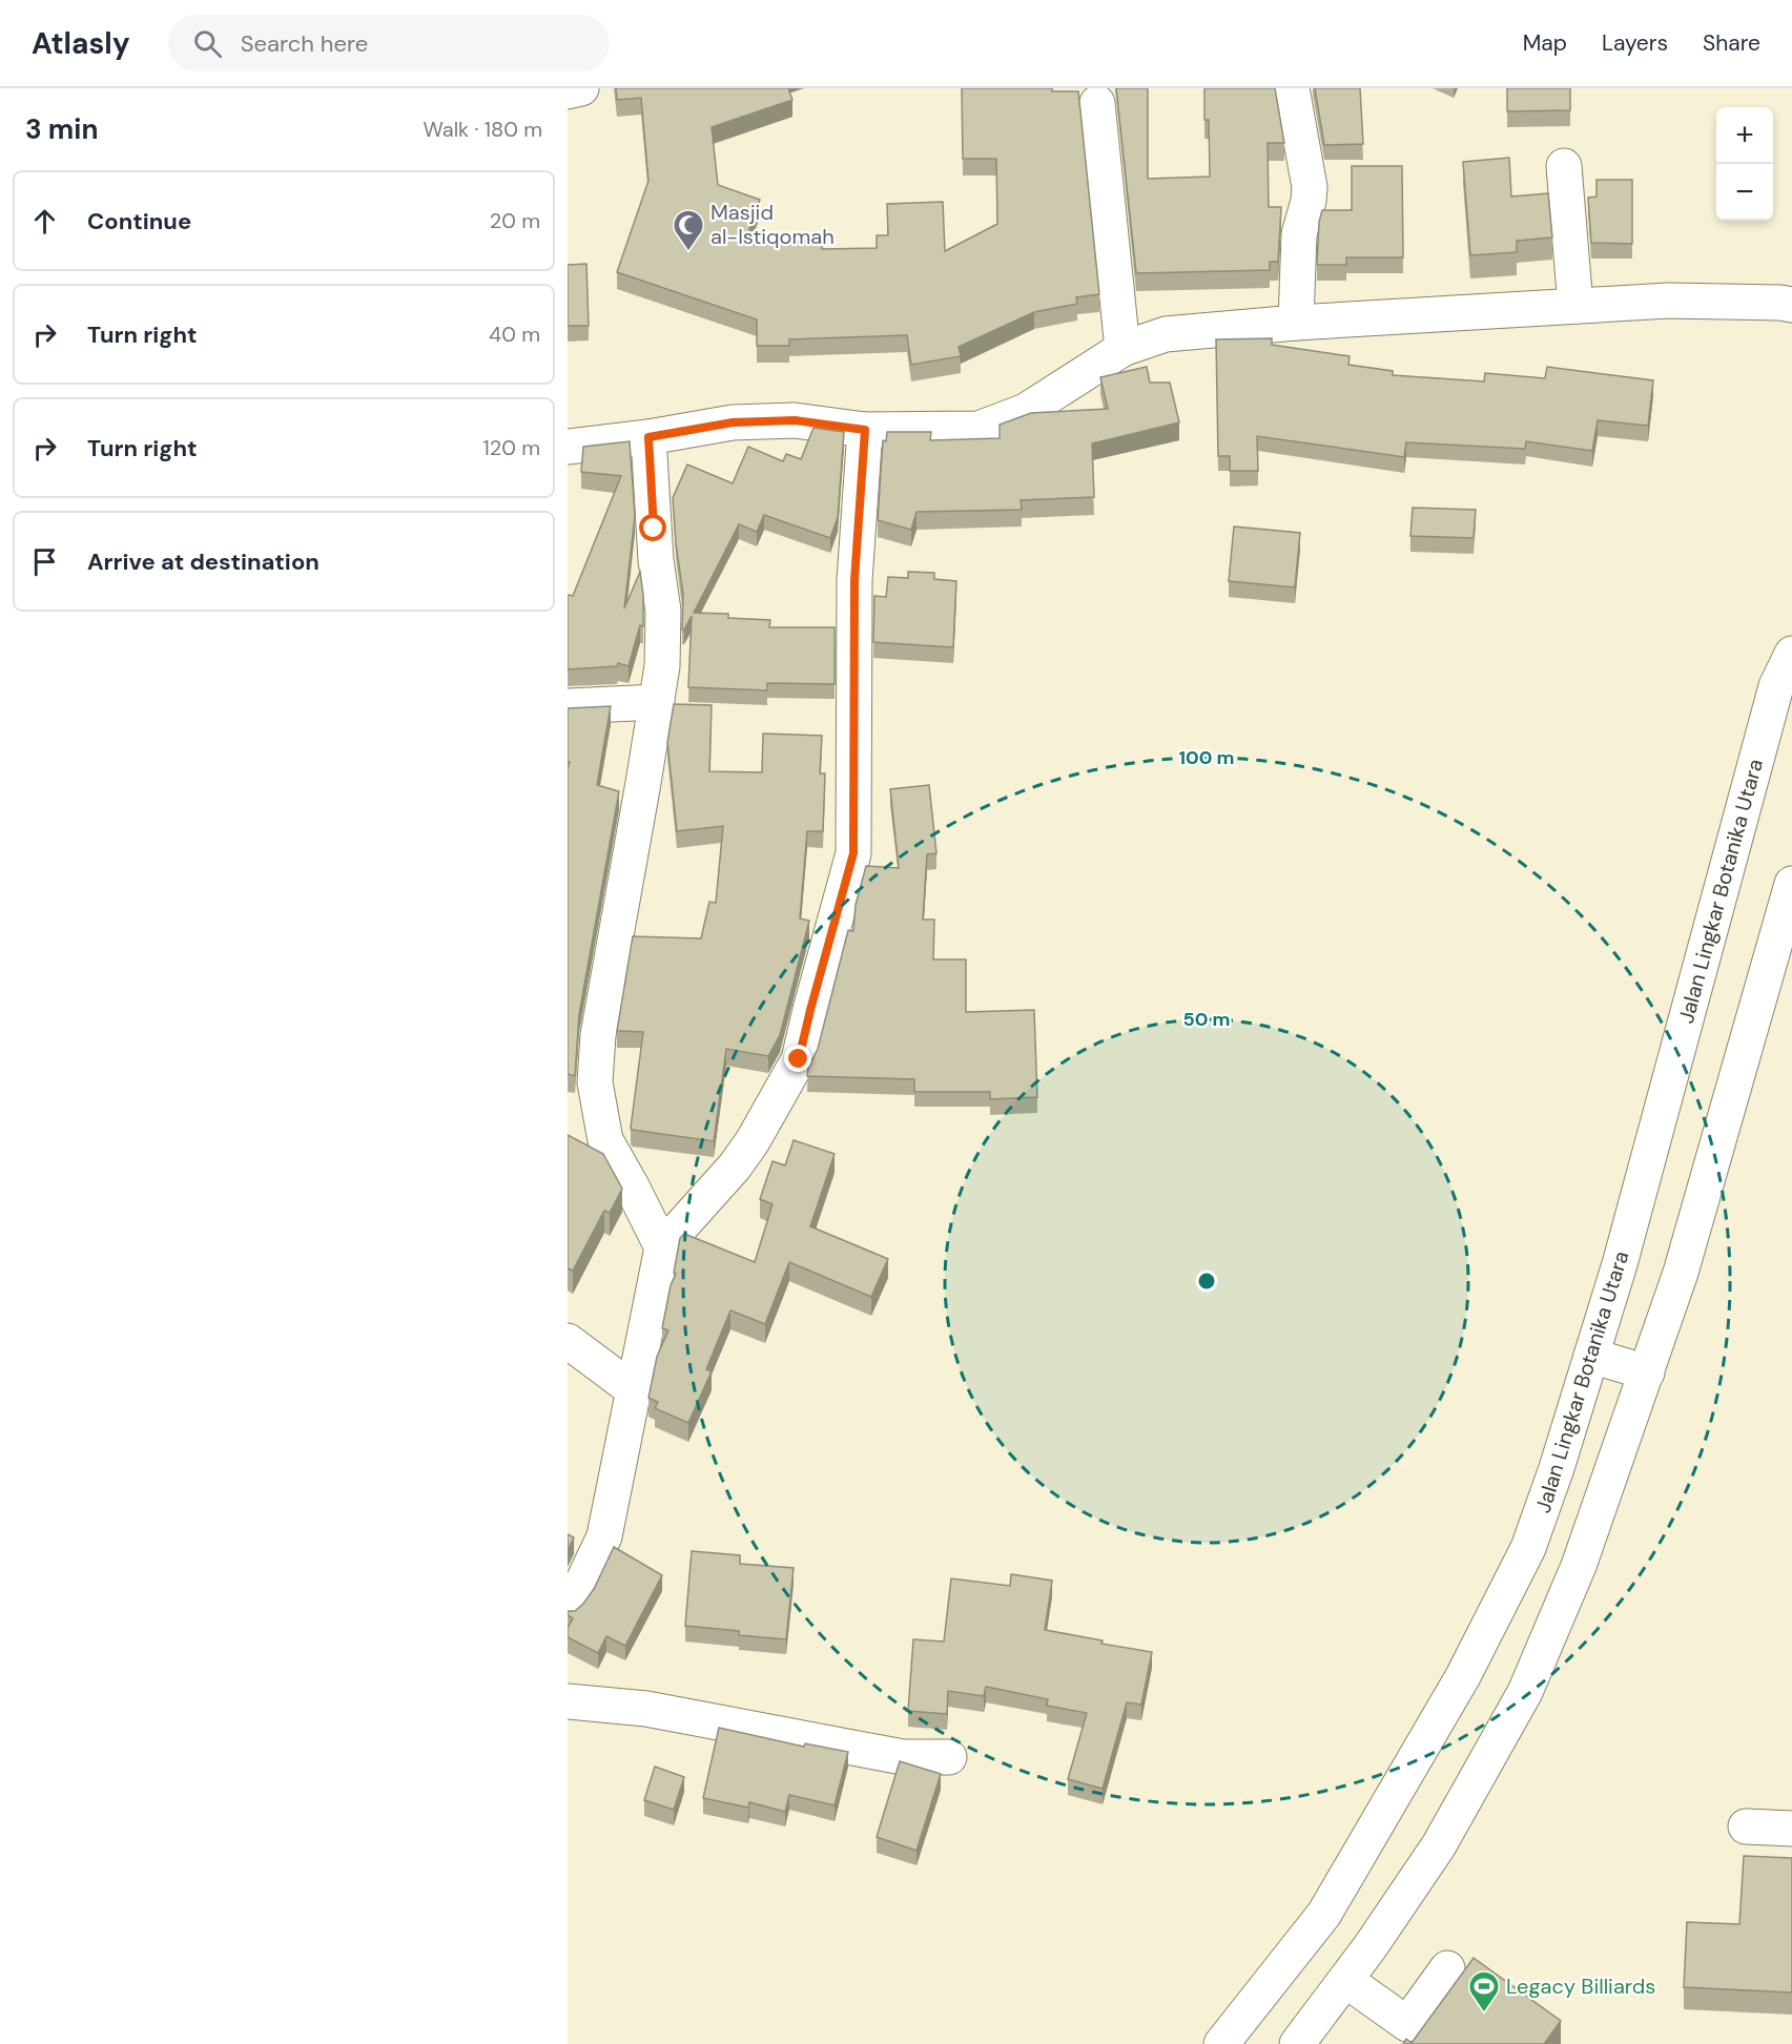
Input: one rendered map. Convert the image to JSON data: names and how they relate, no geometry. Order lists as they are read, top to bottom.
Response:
{
  "streets": {
    "street": ["Jalan Lingkar Botanika Utara"]
  },
  "places": {
    "mosque": ["Masjid al-Istiqomah"],
    "sports": ["Legacy Billiards"]
  },
  "page": {
    "header": "Atlasly",
    "search": "Search here",
    "nav": ["Map", "Layers", "Share"],
    "heading": ["3 min", "Walk · 180 m"],
    "map_buttons": ["+", "−"],
    "list": [
      ["Continue", "20 m"],
      ["Turn right", "40 m"],
      ["Turn right", "120 m"],
      "Arrive at destination"
    ]
  },
  "rings": ["100 m", "50 m"]
}
